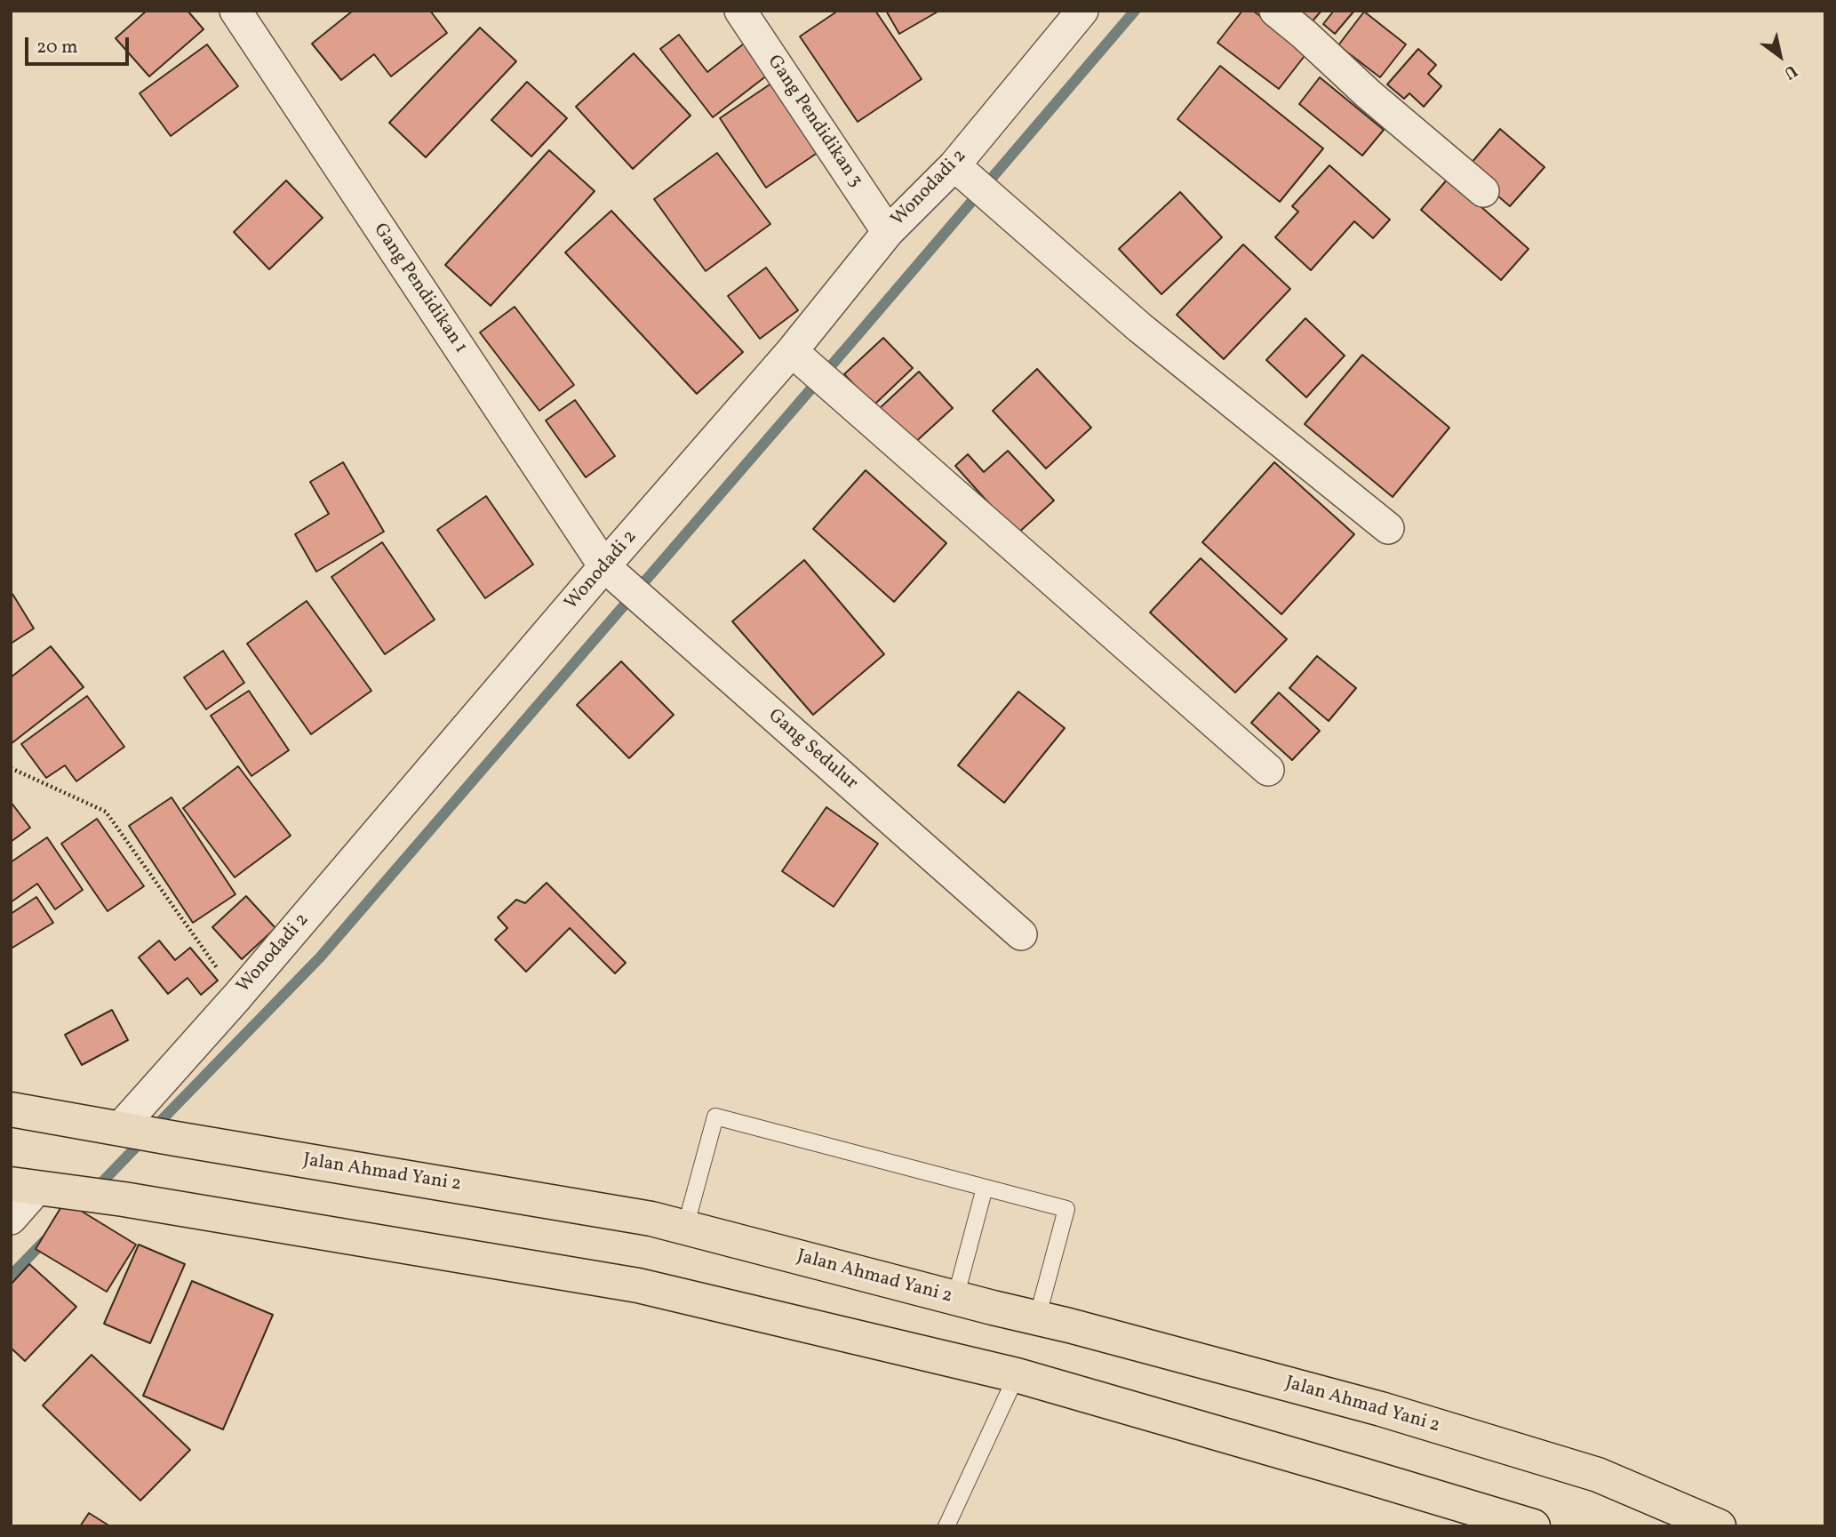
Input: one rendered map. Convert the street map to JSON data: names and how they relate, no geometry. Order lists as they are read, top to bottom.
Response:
{
  "streets": {
    "highway": ["Jalan Ahmad Yani 2"],
    "street": [
      "Gang Pendidikan 3",
      "Wonodadi 2",
      "Gang Pendidikan 1",
      "Gang Sedulur"
    ]
  },
  "crossings": [
    ["Gang Pendidikan 3", "Wonodadi 2"],
    ["Wonodadi 2", "Gang Pendidikan 1"],
    ["Wonodadi 2", "Gang Sedulur"],
    ["Wonodadi 2", "Jalan Ahmad Yani 2"],
    ["Gang Pendidikan 1", "Gang Sedulur"]
  ],
  "scale_bar": "20 m",
  "north": "bottom right"
}
